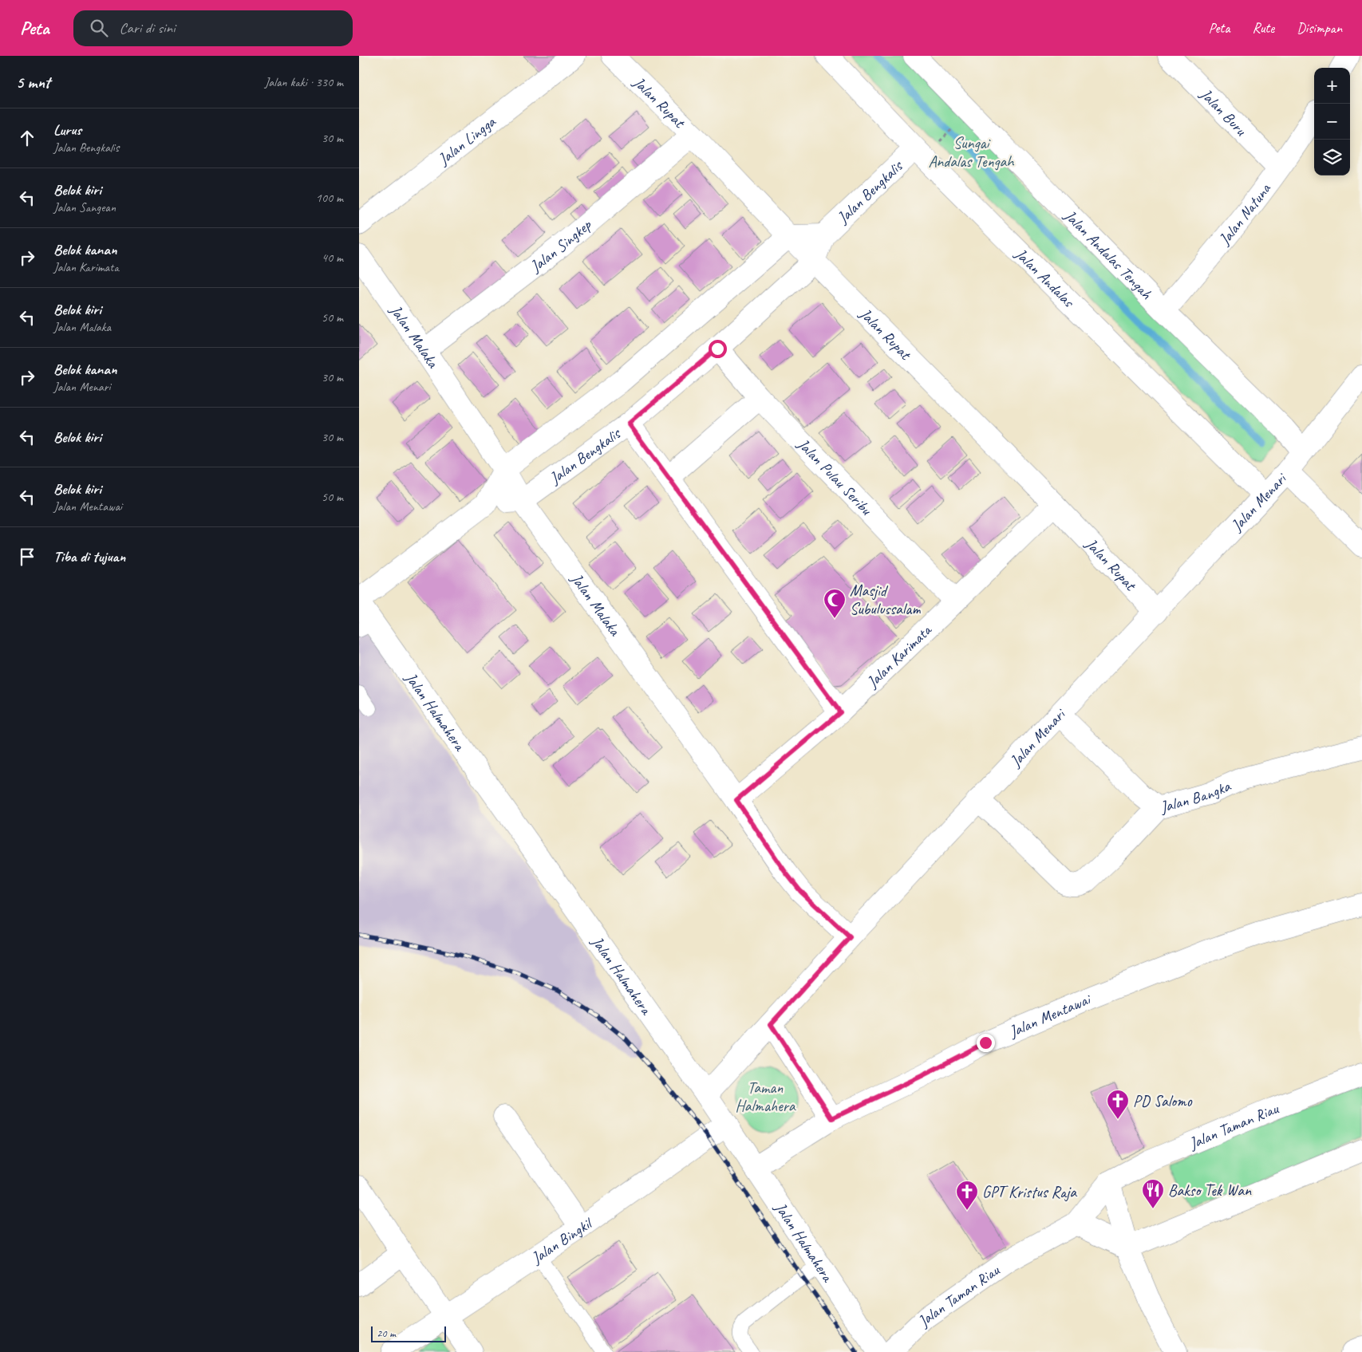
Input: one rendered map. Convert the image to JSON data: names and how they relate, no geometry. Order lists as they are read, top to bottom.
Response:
{
  "streets": {
    "street": [
      "Jalan Rupat",
      "Jalan Buru",
      "Jalan Lingga",
      "Jalan Bengkalis",
      "Jalan Natuna",
      "Jalan Singkep",
      "Jalan Andalas Tengah",
      "Jalan Andalas",
      "Jalan Malaka",
      "Jalan Pulau Seribu",
      "Jalan Menari",
      "Jalan Karimata",
      "Jalan Halmahera",
      "Jalan Bangka",
      "Jalan Mentawai",
      "Jalan Taman Riau",
      "Jalan Bingkil"
    ]
  },
  "crossings": [
    ["Jalan Rupat", "Jalan Bengkalis"],
    ["Jalan Rupat", "Jalan Singkep"],
    ["Jalan Rupat", "Jalan Menari"],
    ["Jalan Rupat", "Jalan Karimata"],
    ["Jalan Buru", "Jalan Natuna"],
    ["Jalan Bengkalis", "Jalan Andalas"],
    ["Jalan Bengkalis", "Jalan Malaka"],
    ["Jalan Bengkalis", "Jalan Pulau Seribu"],
    ["Jalan Natuna", "Jalan Andalas Tengah"],
    ["Jalan Singkep", "Jalan Malaka"],
    ["Jalan Andalas Tengah", "Jalan Menari"],
    ["Jalan Andalas", "Jalan Menari"],
    ["Jalan Malaka", "Jalan Menari"],
    ["Jalan Malaka", "Jalan Karimata"],
    ["Jalan Pulau Seribu", "Jalan Karimata"],
    ["Jalan Menari", "Jalan Halmahera"],
    ["Jalan Menari", "Jalan Bangka"],
    ["Jalan Halmahera", "Jalan Mentawai"],
    ["Jalan Halmahera", "Jalan Bingkil"]
  ],
  "parks": ["Sungai Andalas Tengah", "Taman Halmahera"],
  "places": {
    "mosque": ["Masjid Subulussalam"],
    "church": ["PD Salomo", "GPT Kristus Raja"],
    "restaurant": ["Bakso Tek Wan"]
  },
  "scale_bar": "20 m",
  "page": {
    "header": "Peta",
    "search": "Cari di sini",
    "nav": ["Peta", "Rute", "Disimpan"],
    "heading": ["5 mnt", "Jalan kaki · 330 m"],
    "map_buttons": ["+", "−"],
    "list": [
      ["Lurus", "Jalan Bengkalis", "30 m"],
      ["Belok kiri", "Jalan Sangean", "100 m"],
      ["Belok kanan", "Jalan Karimata", "40 m"],
      ["Belok kiri", "Jalan Malaka", "50 m"],
      ["Belok kanan", "Jalan Menari", "30 m"],
      ["Belok kiri", "30 m"],
      ["Belok kiri", "Jalan Mentawai", "50 m"],
      "Tiba di tujuan"
    ],
    "scale": "20 m"
  }
}
